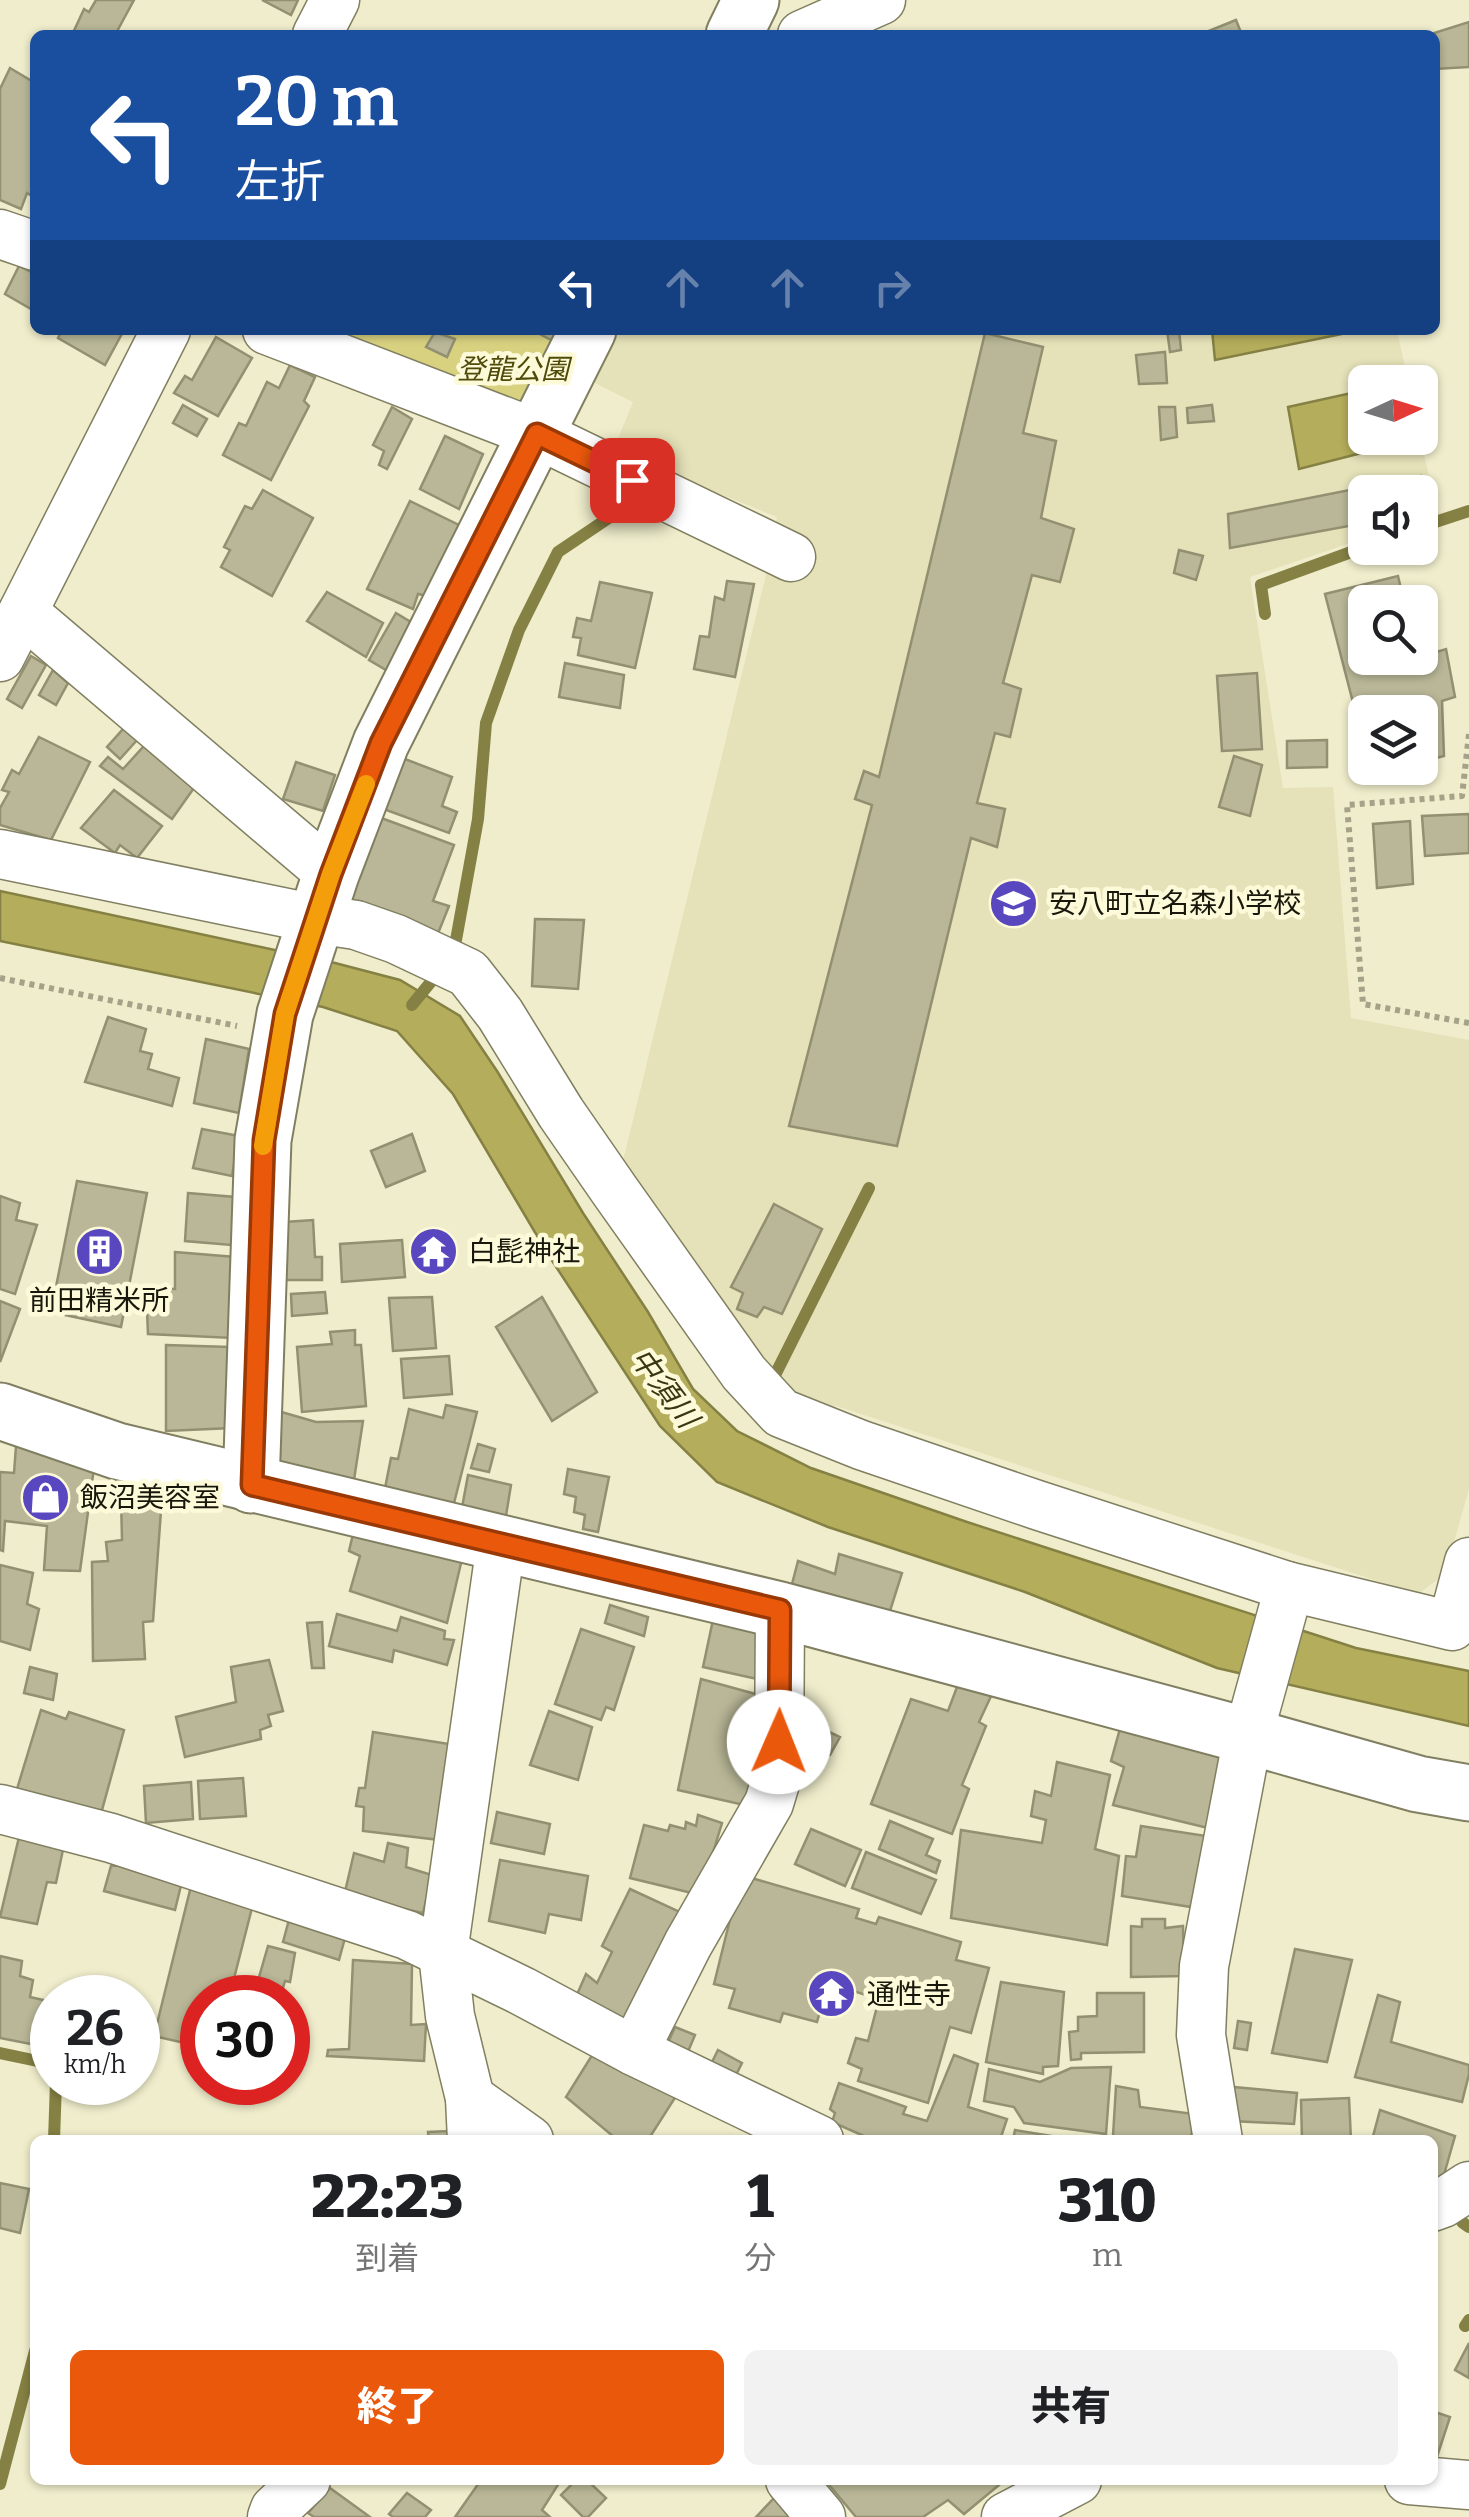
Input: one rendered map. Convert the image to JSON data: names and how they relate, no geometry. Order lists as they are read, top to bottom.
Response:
{
  "water": ["中須川"],
  "parks": ["登龍公園"],
  "places": {
    "school or university": ["安八町立名森小学校"],
    "temple": ["白髭神社", "通性寺"],
    "building": ["前田精米所"],
    "shop": ["飯沼美容室"]
  },
  "north": "right",
  "page": {
    "turn": ["20 m", "左折"],
    "speed": "26 km/h",
    "limit": "30",
    "eta": [
      "22:23",
      "到着",
      "1",
      "分",
      "310",
      "m"
    ],
    "buttons": ["終了", "共有"]
  }
}
